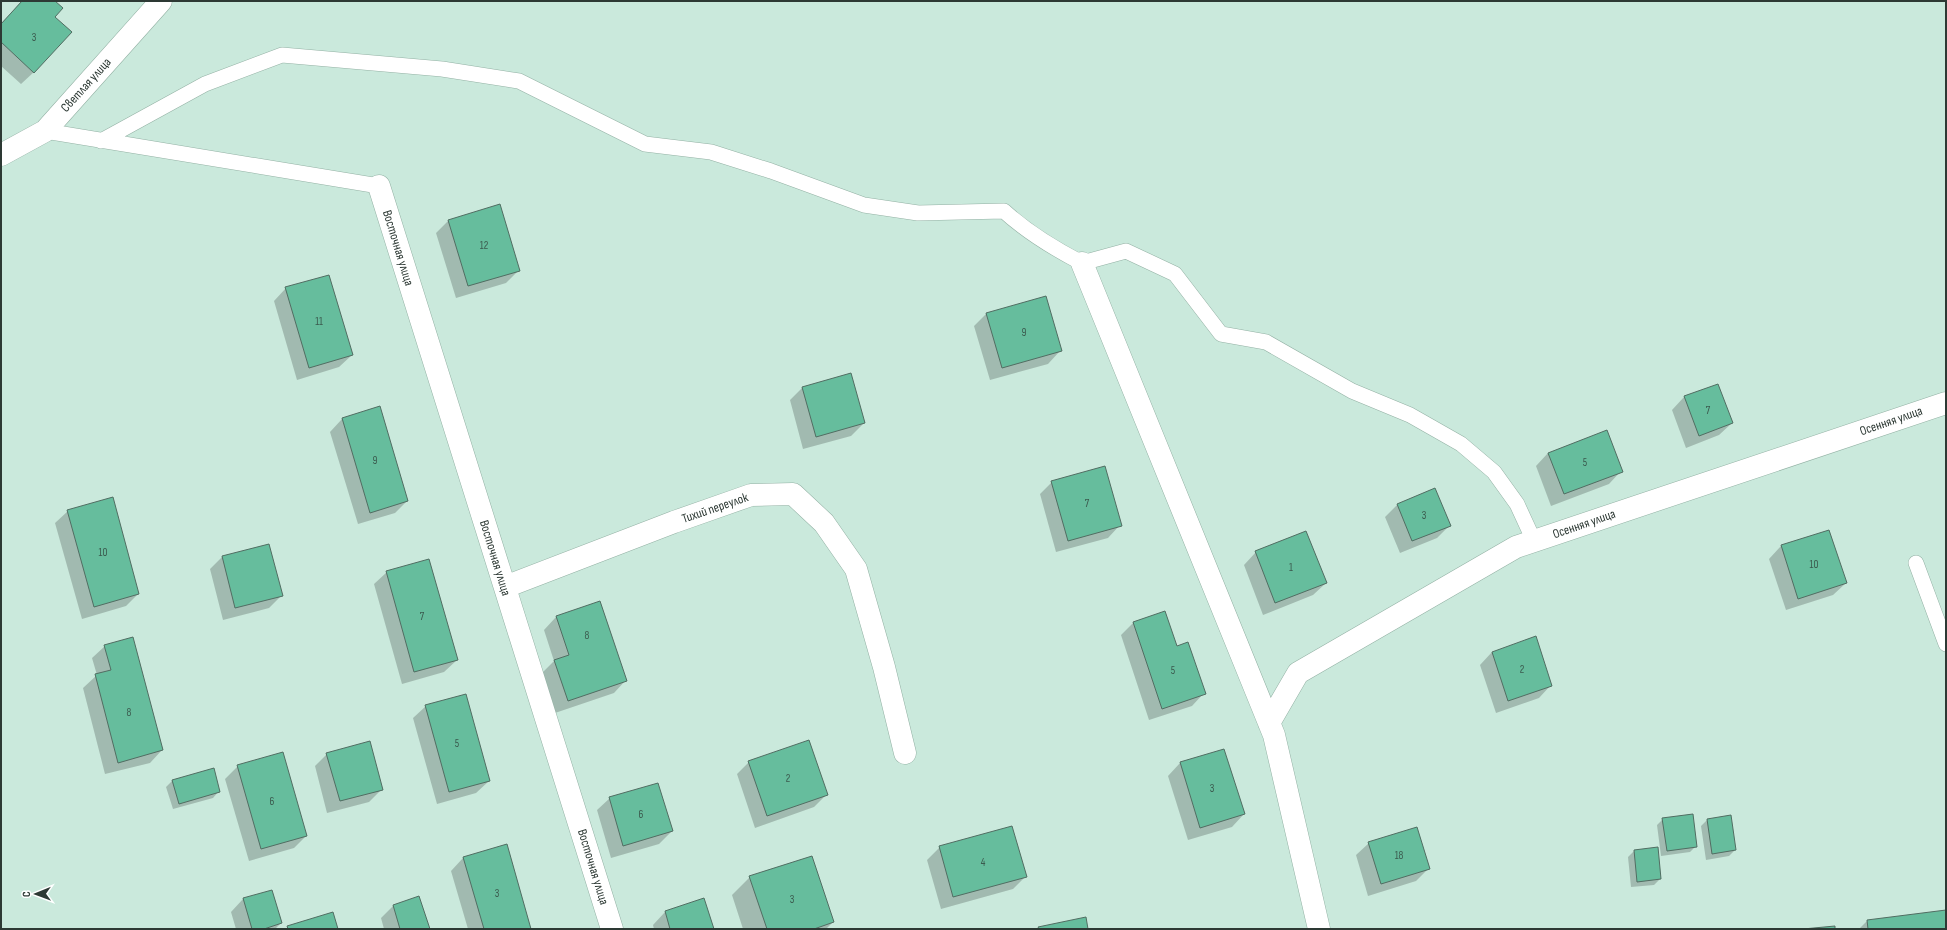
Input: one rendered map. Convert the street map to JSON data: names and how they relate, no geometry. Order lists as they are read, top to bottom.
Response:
{
  "streets": {
    "street": [
      "Светлая улица",
      "Восточная улица",
      "Осенняя улица",
      "Тихий переулок"
    ]
  },
  "crossings": [
    ["Восточная улица", "Тихий переулок"]
  ],
  "house_numbers": [
    "3",
    "12",
    "11",
    "9",
    "7",
    "9",
    "5",
    "7",
    "3",
    "10",
    "10",
    "1",
    "7",
    "8",
    "2",
    "5",
    "8",
    "5",
    "2",
    "3",
    "6",
    "6",
    "18",
    "4",
    "3",
    "3"
  ],
  "north": "left"
}
